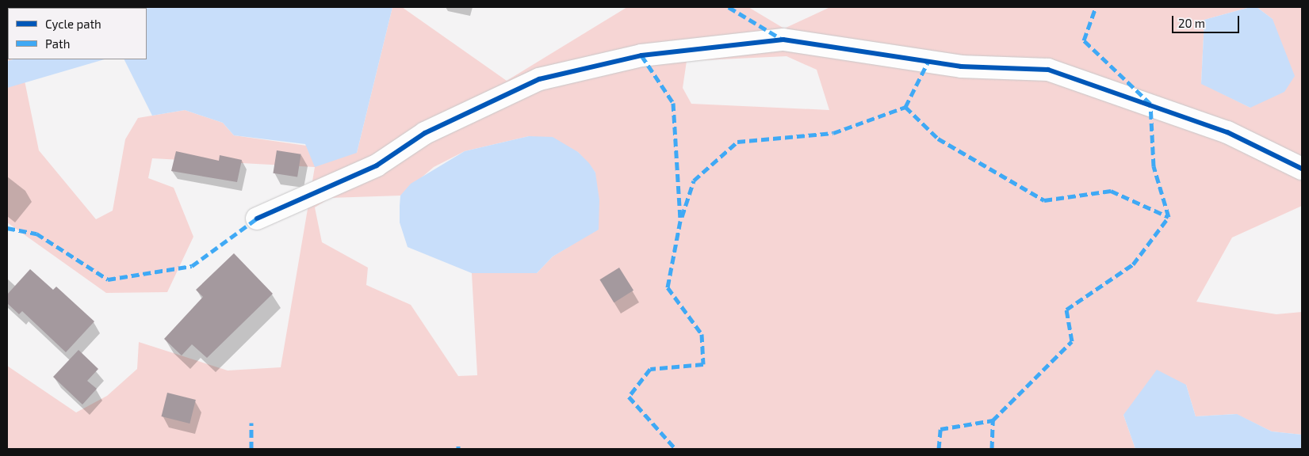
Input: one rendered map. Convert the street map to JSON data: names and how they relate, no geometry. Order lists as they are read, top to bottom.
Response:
{
  "legend": ["Cycle path", "Path"],
  "scale_bar": "20 m"
}
